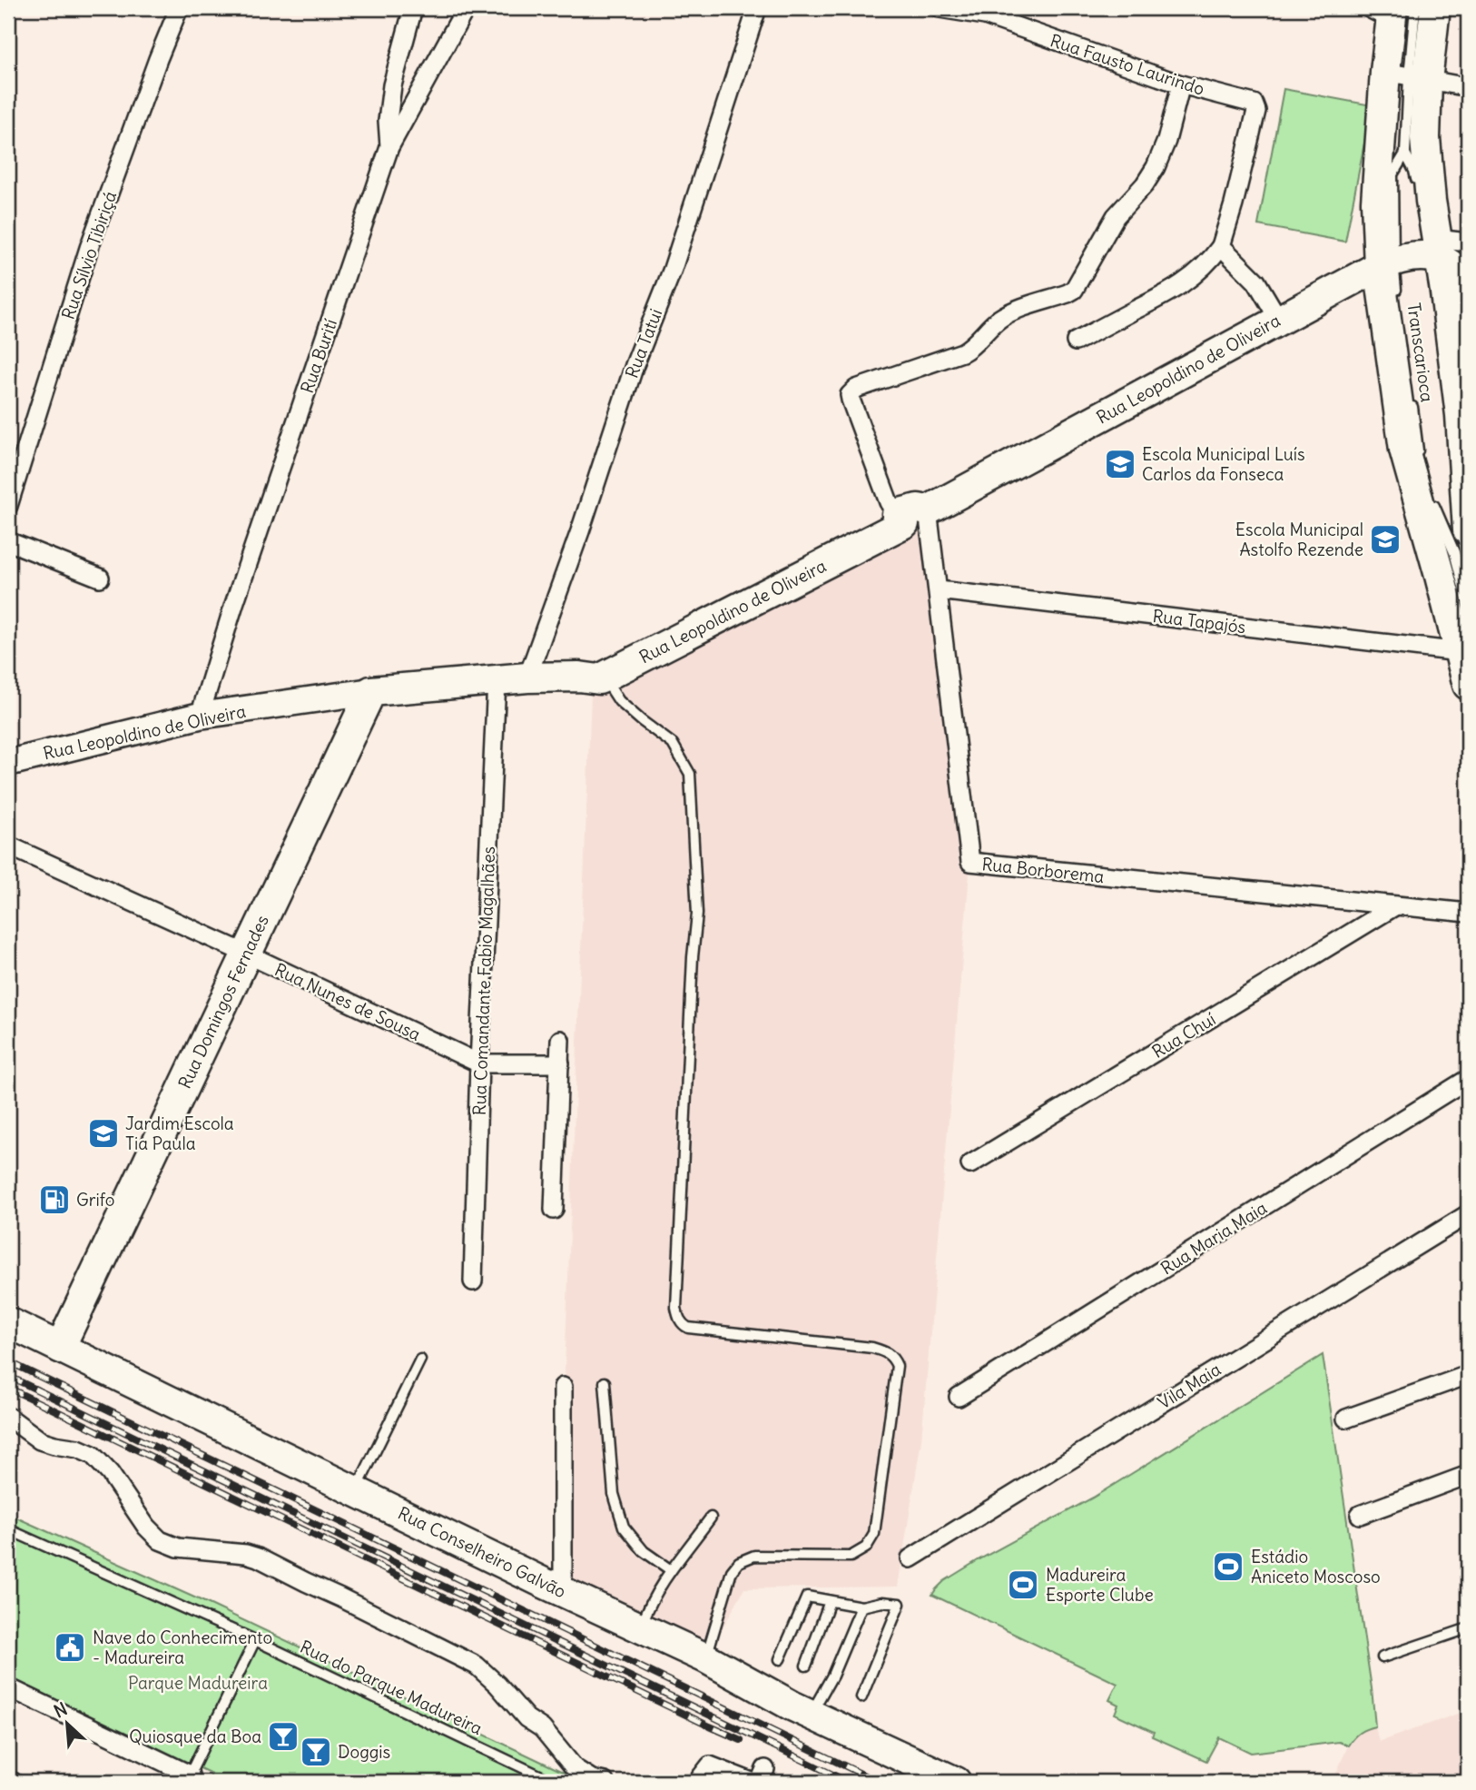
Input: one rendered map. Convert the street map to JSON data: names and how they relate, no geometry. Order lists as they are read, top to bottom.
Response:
{
  "streets": {
    "main road": ["Rua Leopoldino de Oliveira", "Rua Domingos Fernades", "Rua Conselheiro Galvão"],
    "street": [
      "Rua Fausto Laurindo",
      "Rua Sílvio Tibiriçá",
      "Rua Tatui",
      "Rua Burití",
      "Rua Tapajós",
      "Rua Borborema",
      "Rua Comandante Fabio Magalhães",
      "Rua Nunes de Sousa",
      "Rua Chuí",
      "Rua Maria Maia",
      "Vila Maia"
    ],
    "lane": ["Transcarioca", "Rua do Parque Madureira"]
  },
  "crossings": [
    ["Rua Tatui", "Rua Leopoldino de Oliveira"],
    ["Transcarioca", "Rua Leopoldino de Oliveira"],
    ["Rua Burití", "Rua Leopoldino de Oliveira"],
    ["Rua Leopoldino de Oliveira", "Rua Borborema"],
    ["Rua Leopoldino de Oliveira", "Rua Comandante Fabio Magalhães"],
    ["Rua Leopoldino de Oliveira", "Rua Domingos Fernades"],
    ["Rua Tapajós", "Rua Borborema"],
    ["Rua Borborema", "Rua Chuí"],
    ["Rua Comandante Fabio Magalhães", "Rua Nunes de Sousa"],
    ["Rua Domingos Fernades", "Rua Nunes de Sousa"],
    ["Rua Domingos Fernades", "Rua Conselheiro Galvão"]
  ],
  "parks": ["Parque Madureira"],
  "places": {
    "school or university": ["Escola Municipal Luís Carlos da Fonseca", "Escola Municipal Astolfo Rezende", "Jardim Escola Tia Paula"],
    "fuel station": ["Grifo"],
    "sports": ["Estádio Aniceto Moscoso", "Madureira Esporte Clube"],
    "public building": ["Nave do Conhecimento - Madureira"],
    "bar": ["Quiosque da Boa", "Doggis"]
  },
  "north": "top left"
}
